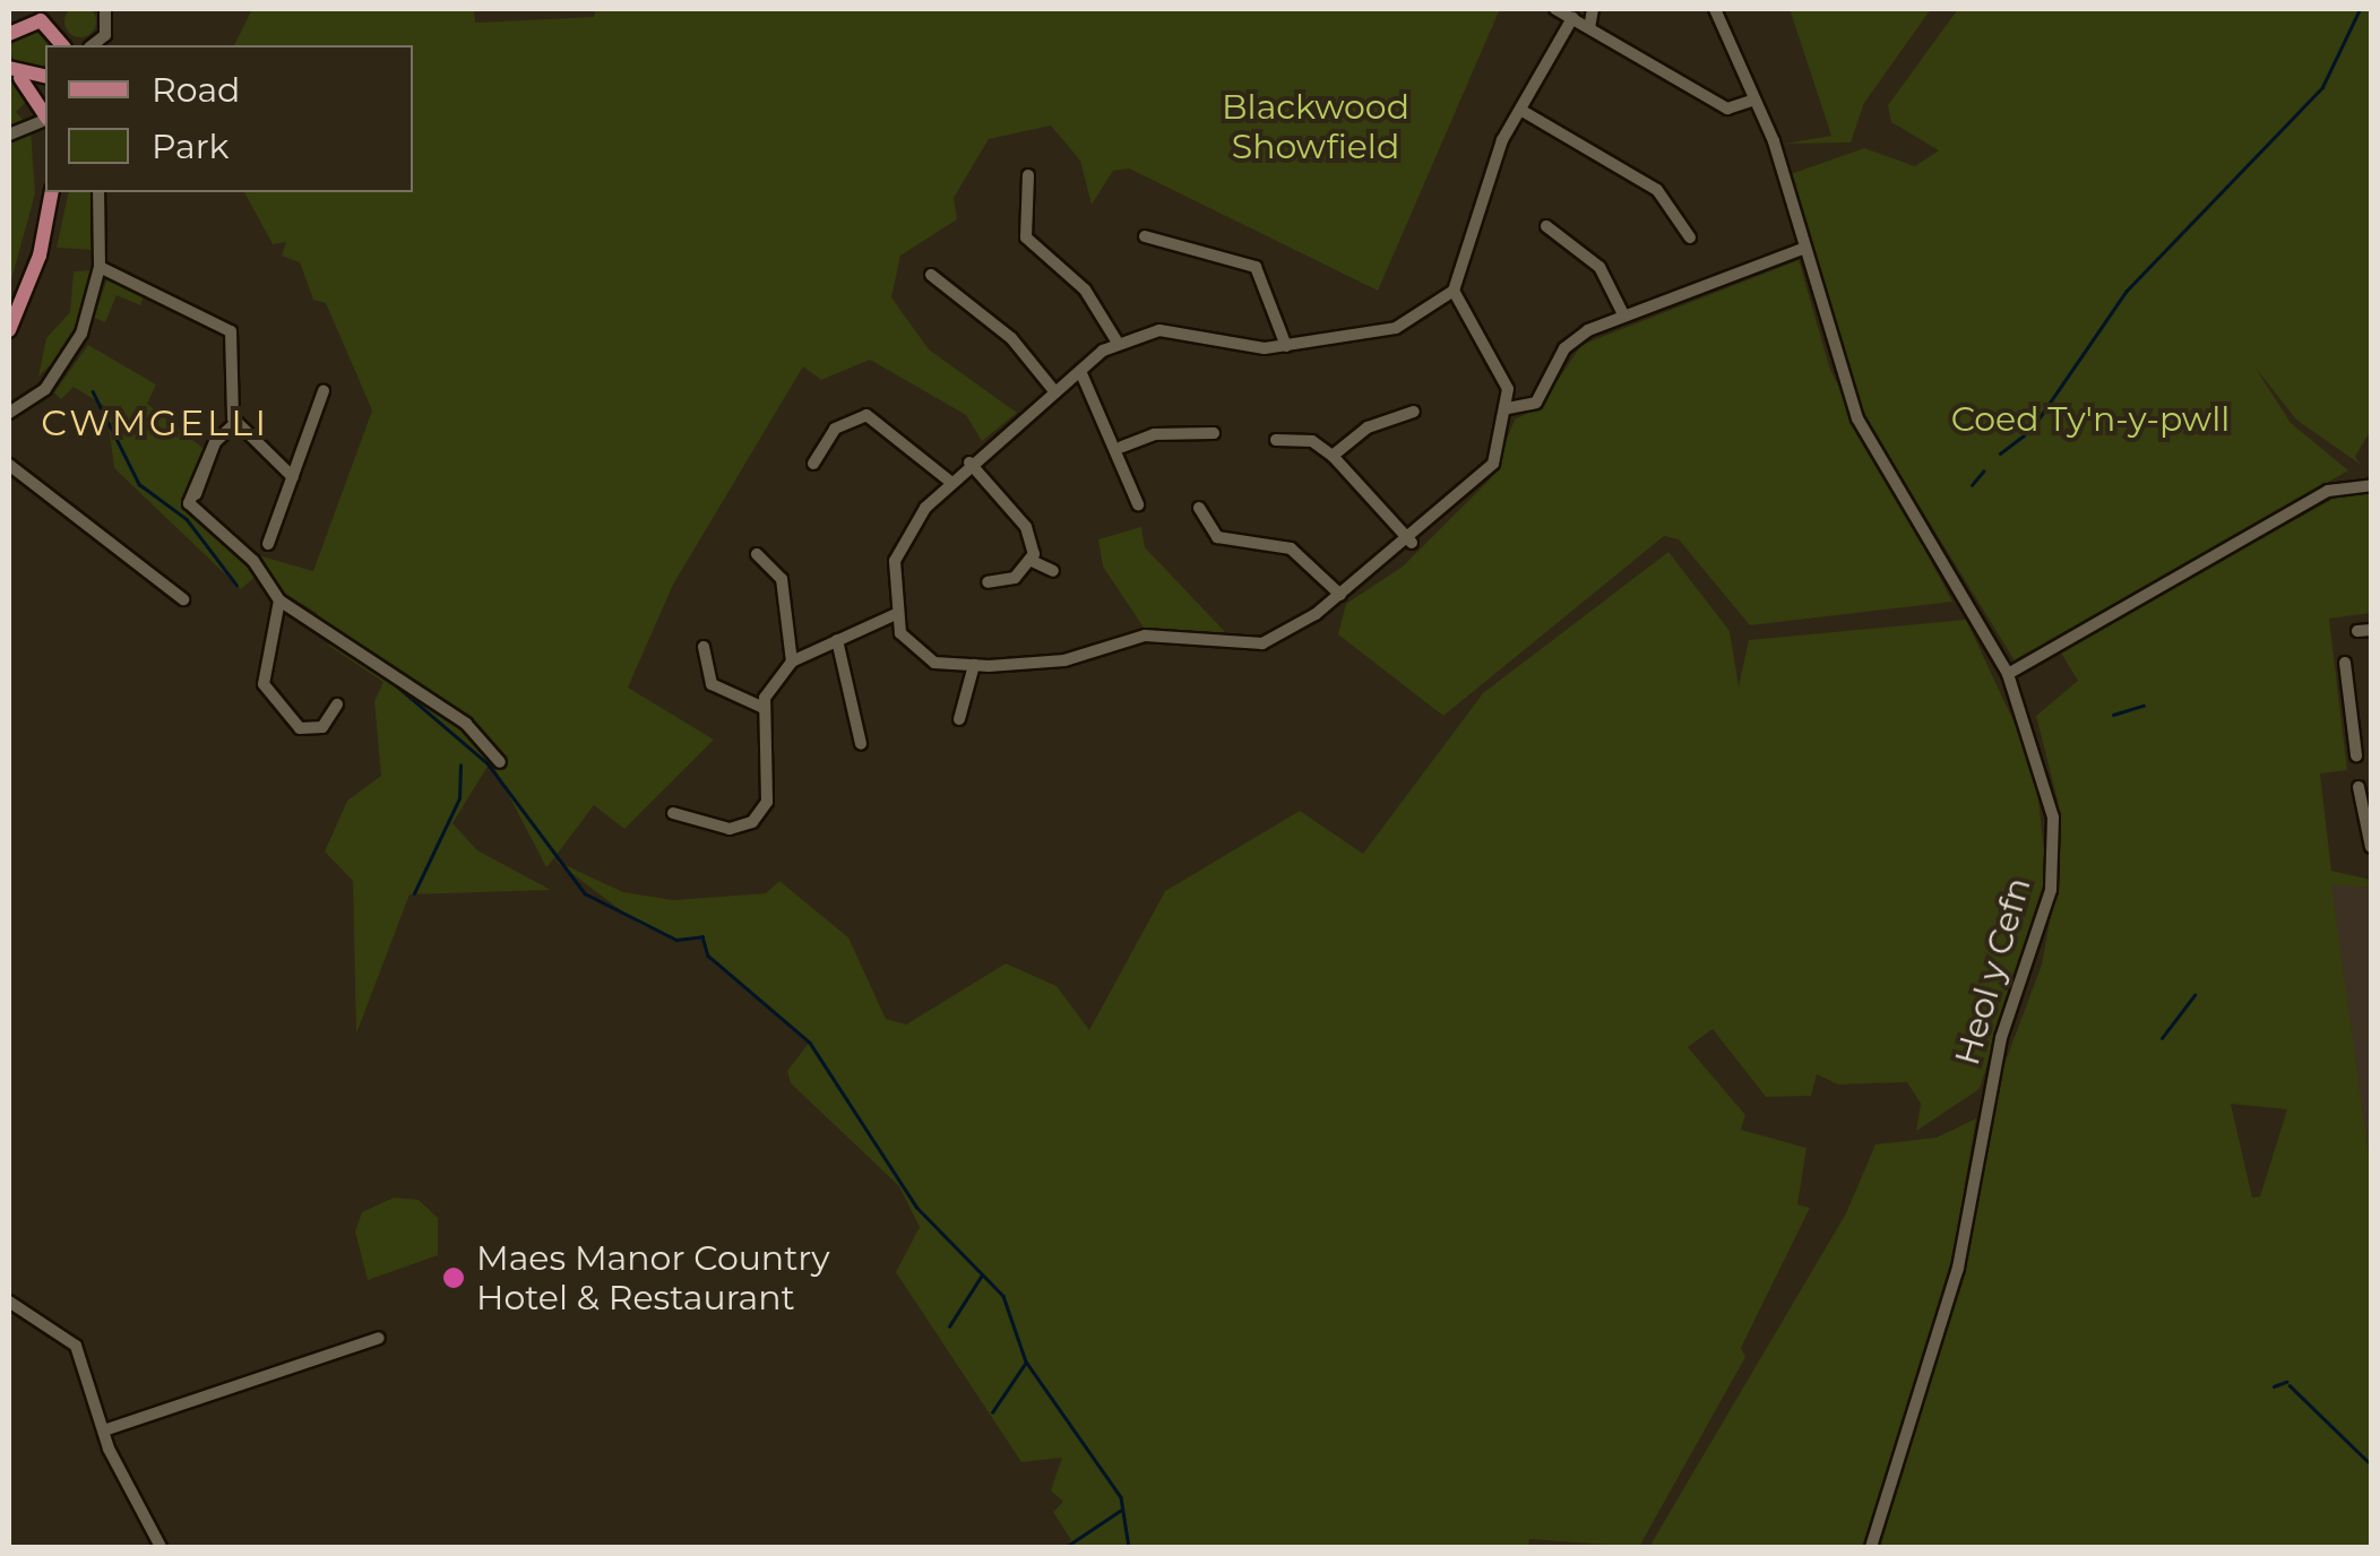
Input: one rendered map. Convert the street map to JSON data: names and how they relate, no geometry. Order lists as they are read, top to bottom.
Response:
{
  "streets": {
    "street": ["Heol y Cefn"]
  },
  "districts": ["CWMGELLI"],
  "parks": ["Blackwood Showfield", "Coed Ty'n-y-pwll"],
  "places": ["Maes Manor Country Hotel & Restaurant"],
  "legend": ["Road", "Park"]
}
